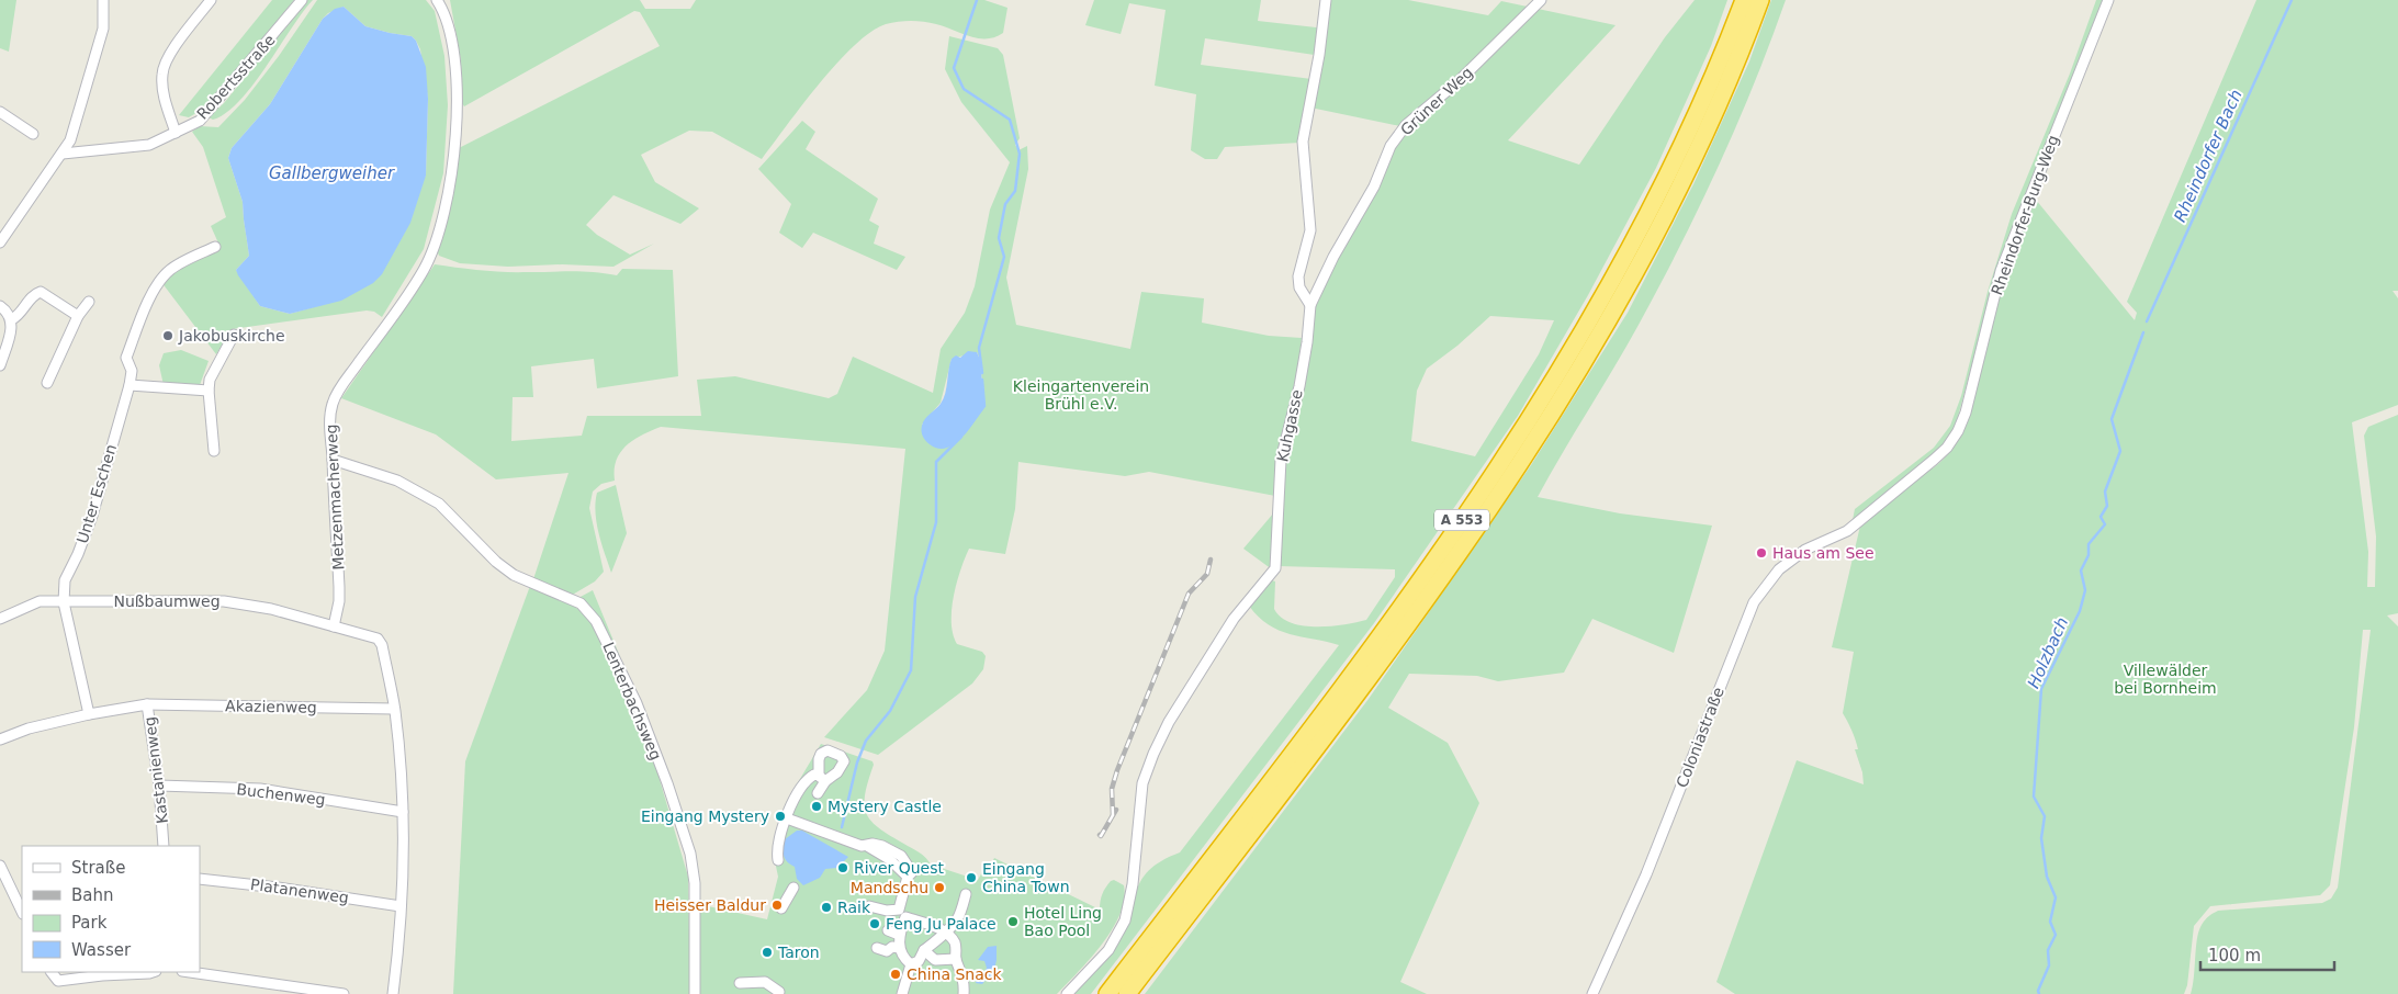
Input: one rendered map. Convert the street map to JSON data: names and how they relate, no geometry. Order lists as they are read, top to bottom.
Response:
{
  "streets": {
    "highway": ["A 553"],
    "street": [
      "Robertsstraße",
      "Grüner Weg",
      "Rheindorfer-Burg-Weg",
      "Kuhgasse",
      "Unter Eschen",
      "Metzenmacherweg",
      "Nußbaumweg",
      "Lenterbachsweg",
      "Akazienweg",
      "Coloniastraße",
      "Kastanienweg",
      "Buchenweg",
      "Platanenweg"
    ]
  },
  "crossings": [
    ["Grüner Weg", "Kuhgasse"],
    ["Rheindorfer-Burg-Weg", "Coloniastraße"],
    ["Unter Eschen", "Nußbaumweg"],
    ["Metzenmacherweg", "Nußbaumweg"],
    ["Metzenmacherweg", "Lenterbachsweg"],
    ["Akazienweg", "Kastanienweg"],
    ["Kastanienweg", "Buchenweg"]
  ],
  "water": ["Rheindorfer Bach", "Gallbergweiher", "Holzbach"],
  "parks": ["Kleingartenverein Brühl e.V.", "Villewälder bei Bornheim"],
  "places": [
    "Jakobuskirche",
    "Haus am See",
    "Mystery Castle",
    "Eingang Mystery",
    "River Quest",
    "Eingang China Town",
    "Mandschu",
    "Heisser Baldur",
    "Raik",
    "Hotel Ling Bao Pool",
    "Feng Ju Palace",
    "Taron",
    "China Snack"
  ],
  "legend": [
    "Straße",
    "Bahn",
    "Park",
    "Wasser"
  ],
  "scale_bar": "100 m"
}
